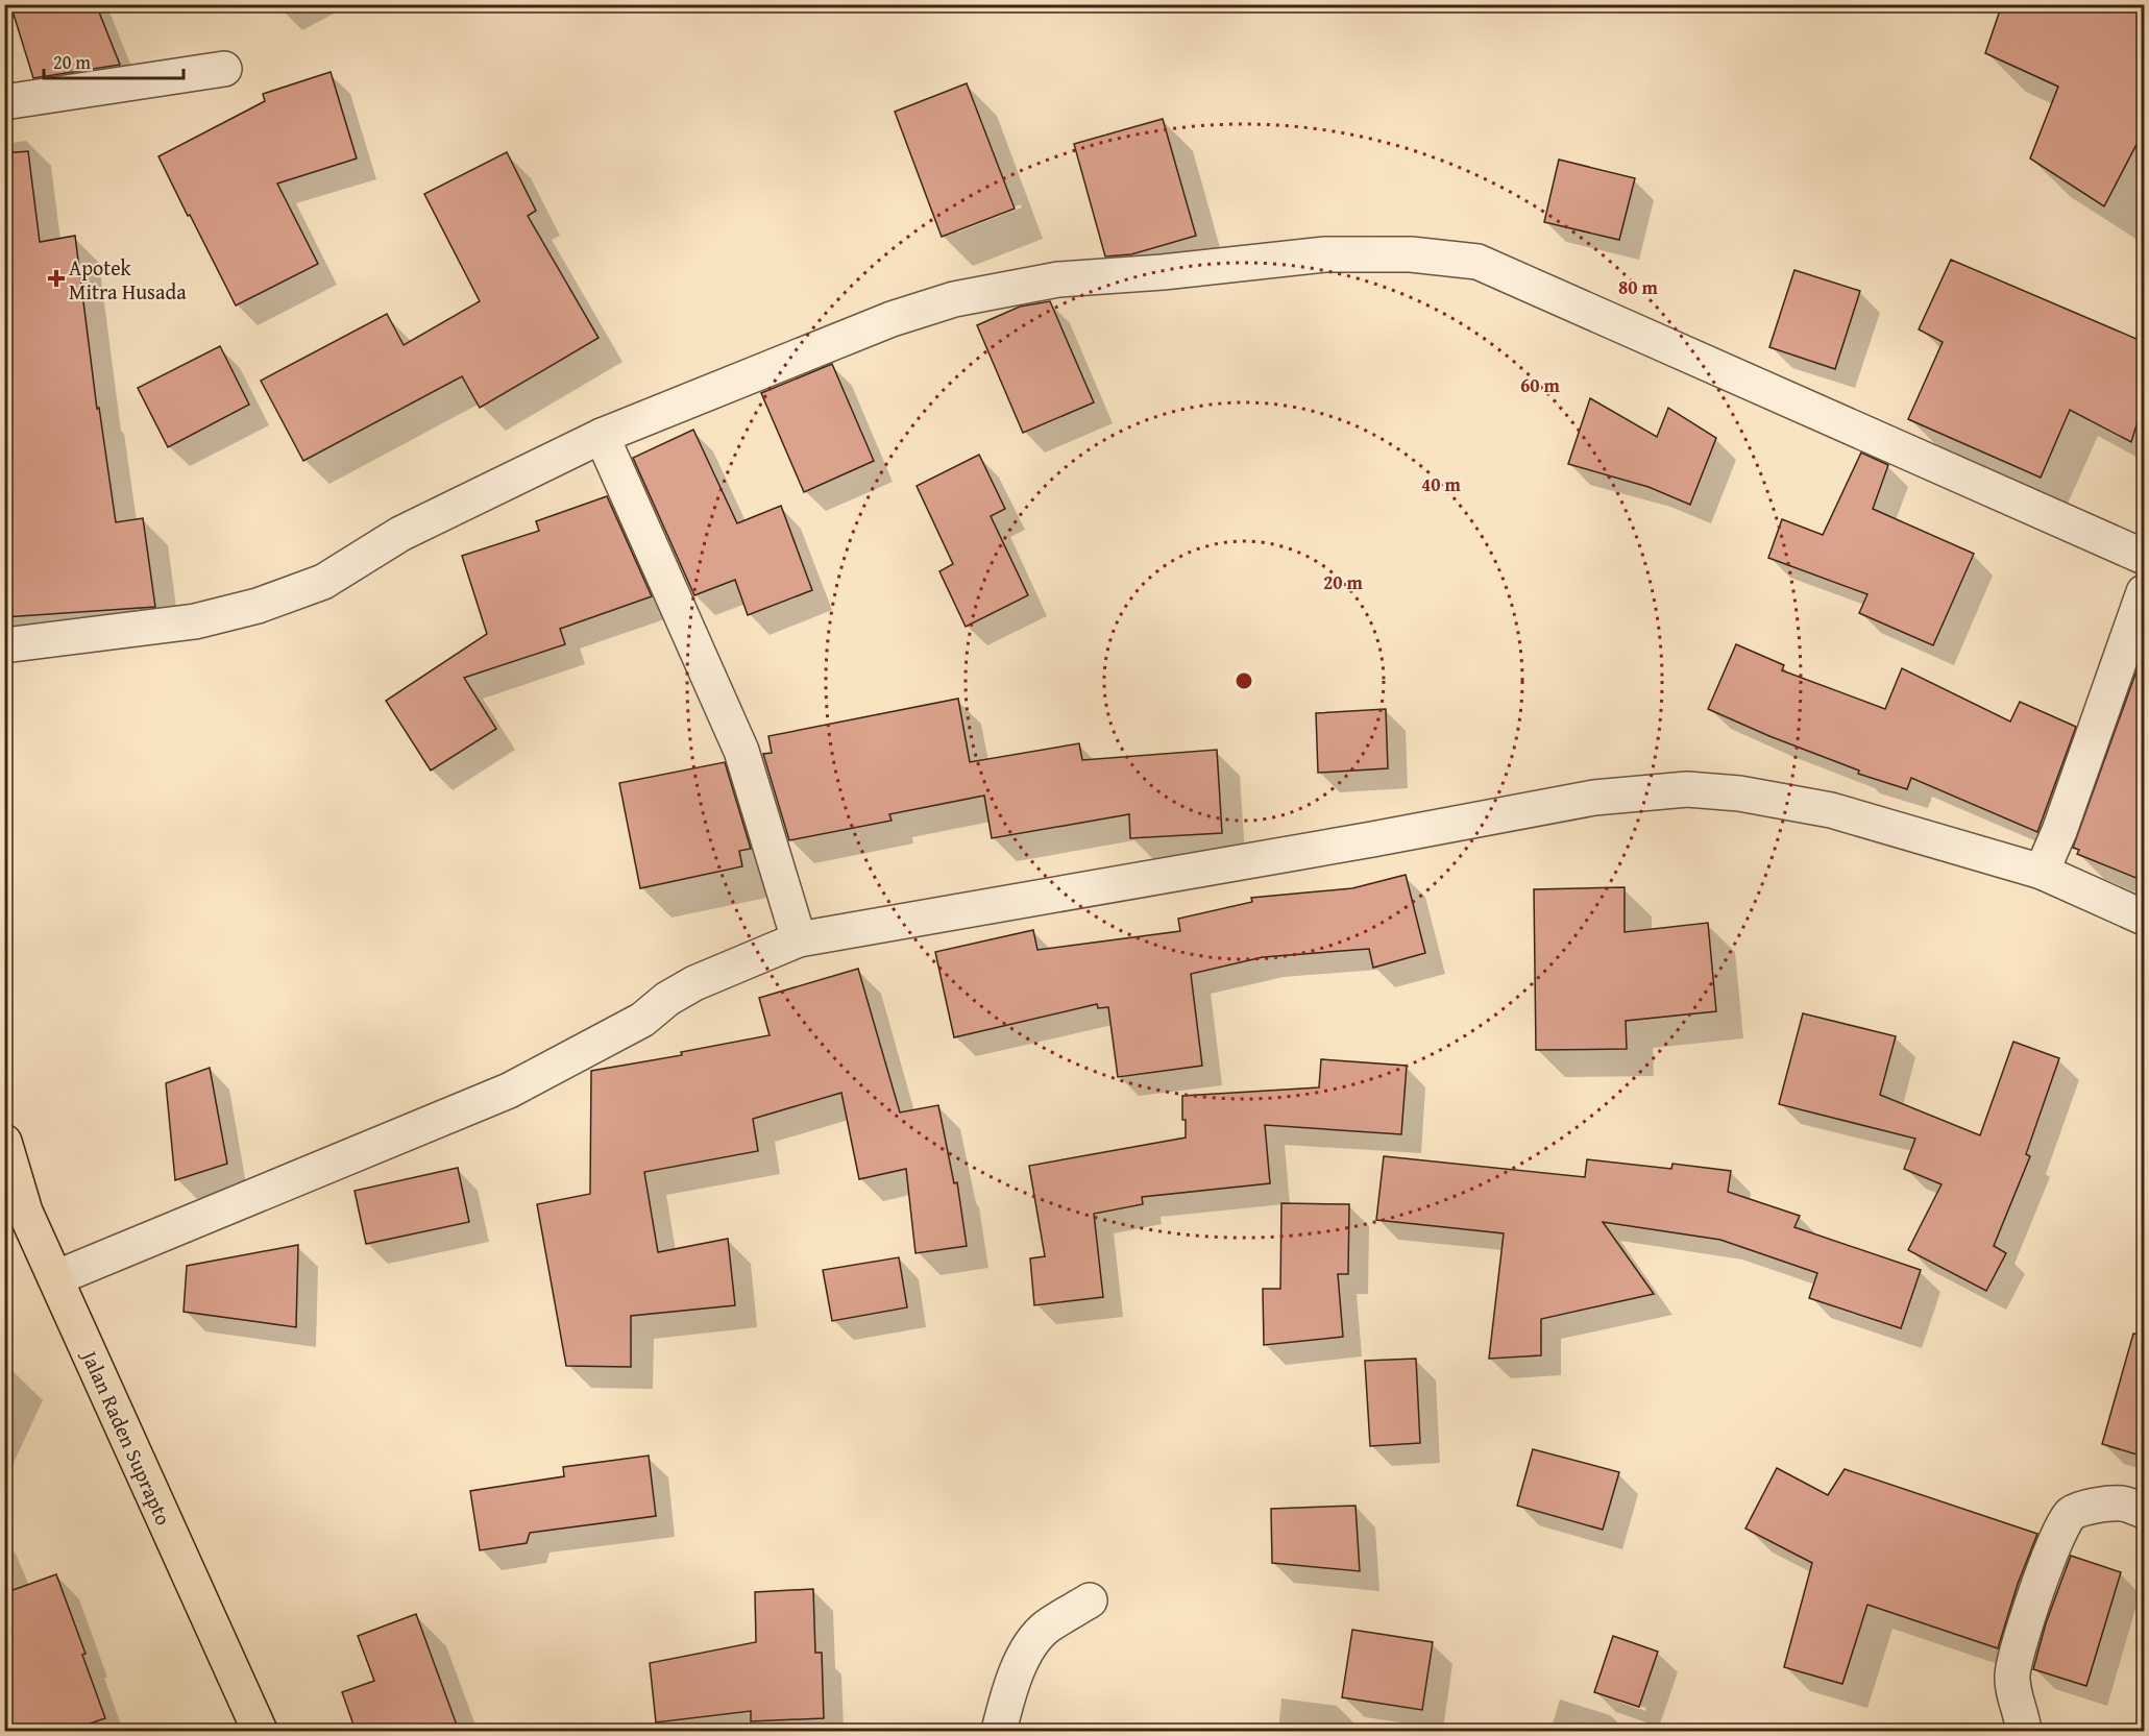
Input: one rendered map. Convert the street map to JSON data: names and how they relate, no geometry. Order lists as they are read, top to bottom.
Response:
{
  "streets": {
    "highway": ["Jalan Raden Suprapto"]
  },
  "places": {
    "health": ["Apotek Mitra Husada"]
  },
  "scale_bar": "20 m",
  "rings": [
    "80 m",
    "60 m",
    "40 m",
    "20 m"
  ]
}
